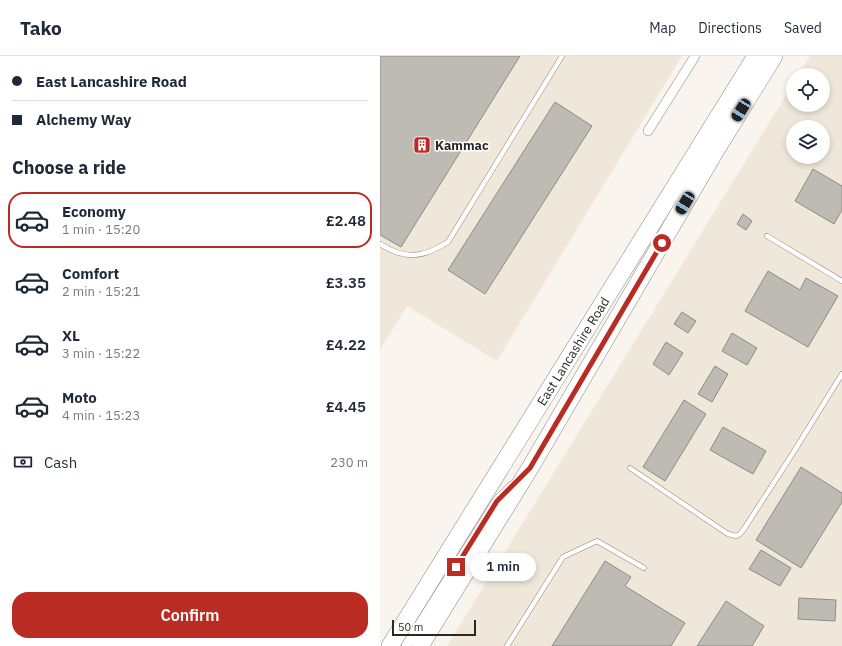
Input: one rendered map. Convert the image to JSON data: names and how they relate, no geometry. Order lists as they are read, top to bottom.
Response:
{
  "streets": {
    "highway": ["East Lancashire Road"]
  },
  "places": {
    "building": ["Kammac"]
  },
  "scale_bar": "50 m",
  "page": {
    "header": "Tako",
    "nav": ["Map", "Directions", "Saved"],
    "banner": ["East Lancashire Road", "Alchemy Way"],
    "heading": "Choose a ride",
    "list": [
      {
        "name": "Economy",
        "note": "1 min · 15:20",
        "value": "£2.48"
      },
      {
        "name": "Comfort",
        "note": "2 min · 15:21",
        "value": "£3.35"
      },
      {
        "name": "XL",
        "note": "3 min · 15:22",
        "value": "£4.22"
      },
      {
        "name": "Moto",
        "note": "4 min · 15:23",
        "value": "£4.45"
      }
    ],
    "pay": ["Cash", "230 m"],
    "bubble": "1 min",
    "buttons": "Confirm",
    "scale": "50 m"
  }
}
